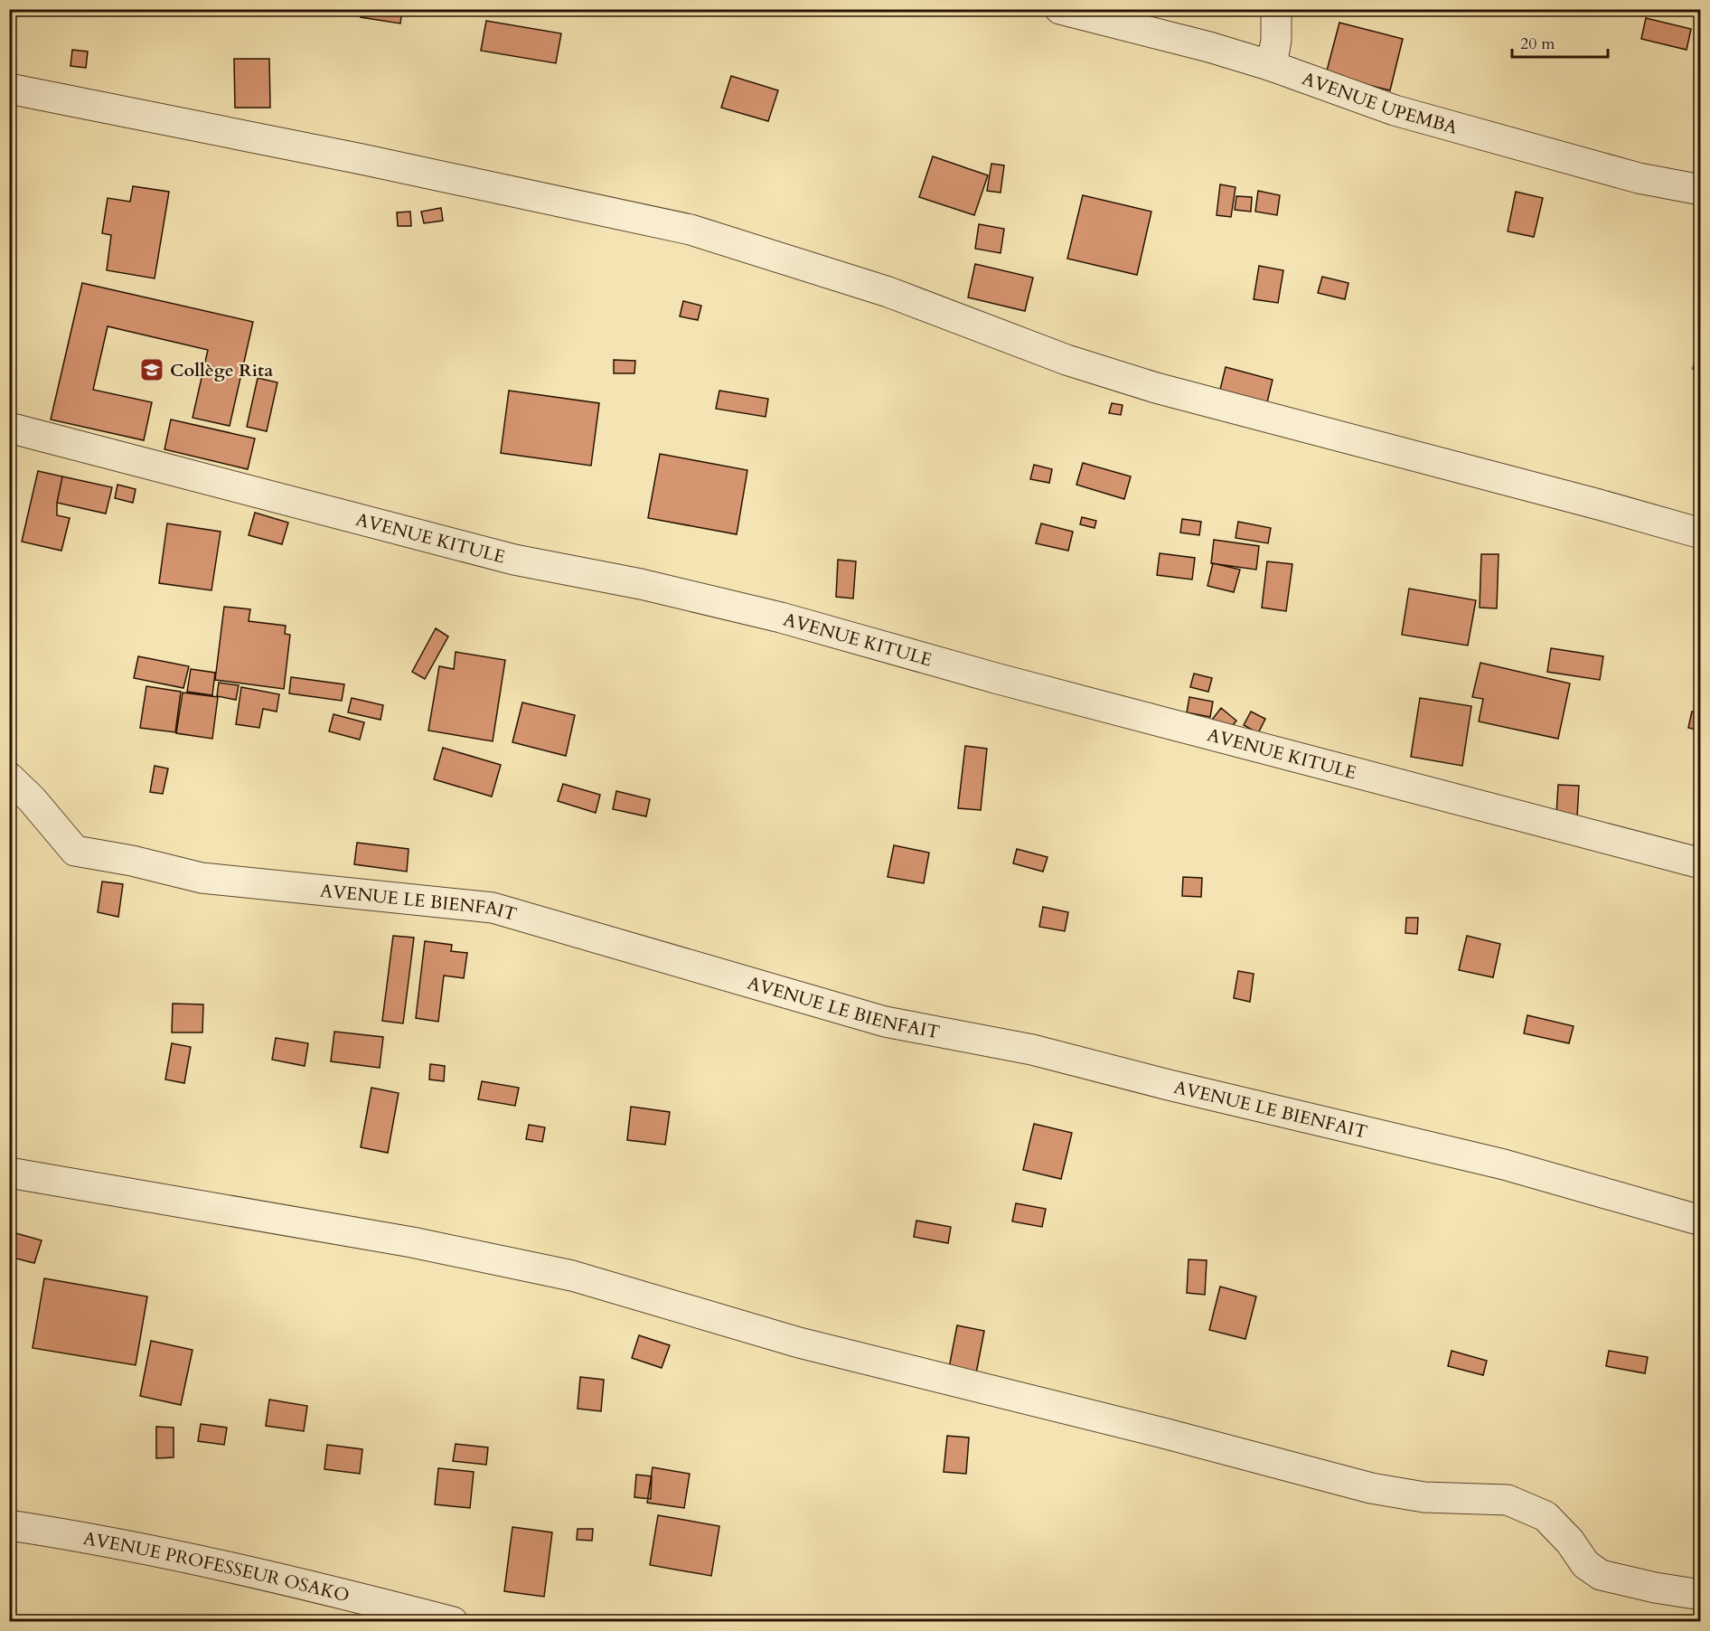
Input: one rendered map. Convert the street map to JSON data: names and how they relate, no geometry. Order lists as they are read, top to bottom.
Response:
{
  "streets": {
    "street": [
      "AVENUE UPEMBA",
      "AVENUE KITULE",
      "AVENUE LE BIENFAIT",
      "AVENUE PROFESSEUR OSAKO"
    ]
  },
  "places": {
    "school or university": ["Collège Rita"]
  },
  "scale_bar": "20 m"
}
